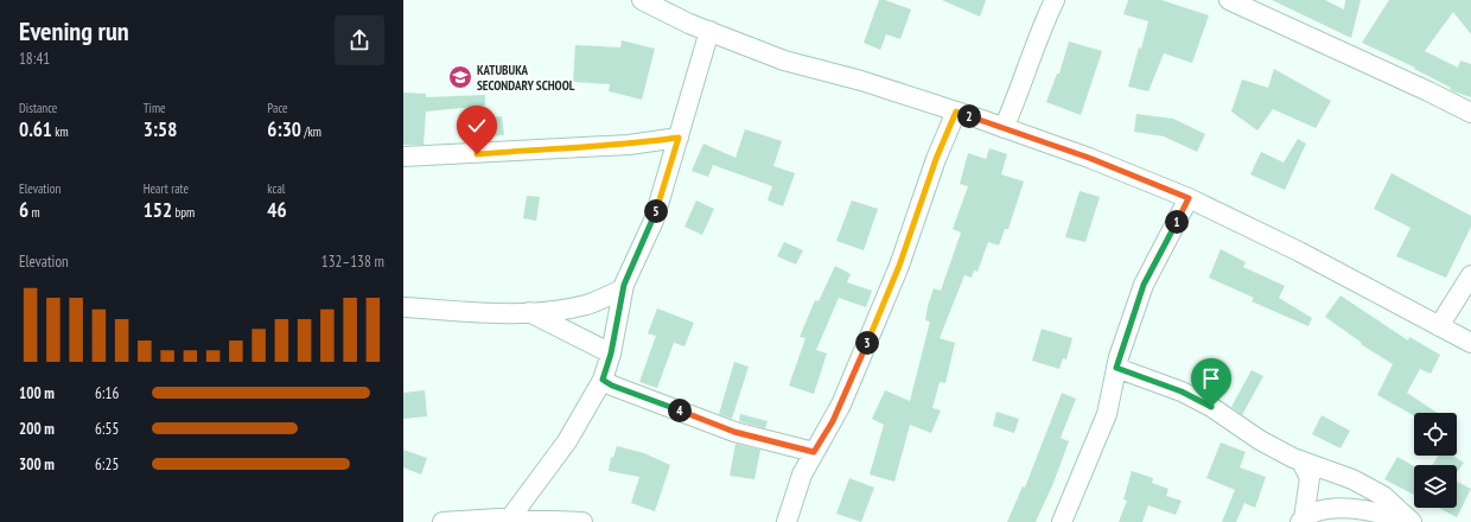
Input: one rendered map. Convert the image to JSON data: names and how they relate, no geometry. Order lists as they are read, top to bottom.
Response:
{
  "places": {
    "school or university": ["KATUBUKA SECONDARY SCHOOL"]
  },
  "page": {
    "heading": ["Evening run", "18:41"],
    "stats": [
      ["Distance", "0.61 km"],
      ["Time", "3:58"],
      ["Pace", "6:30 /km"],
      ["Elevation", "6 m"],
      ["Heart rate", "152 bpm"],
      ["kcal", "46"]
    ],
    "pins": [
      "2",
      "5",
      "1",
      "3",
      "4"
    ],
    "chart": ["Elevation", "132–138 m"],
    "list": [
      {
        "name": "100 m",
        "note": "6:16"
      },
      {
        "name": "200 m",
        "note": "6:55"
      },
      {
        "name": "300 m",
        "note": "6:25"
      }
    ]
  }
}
